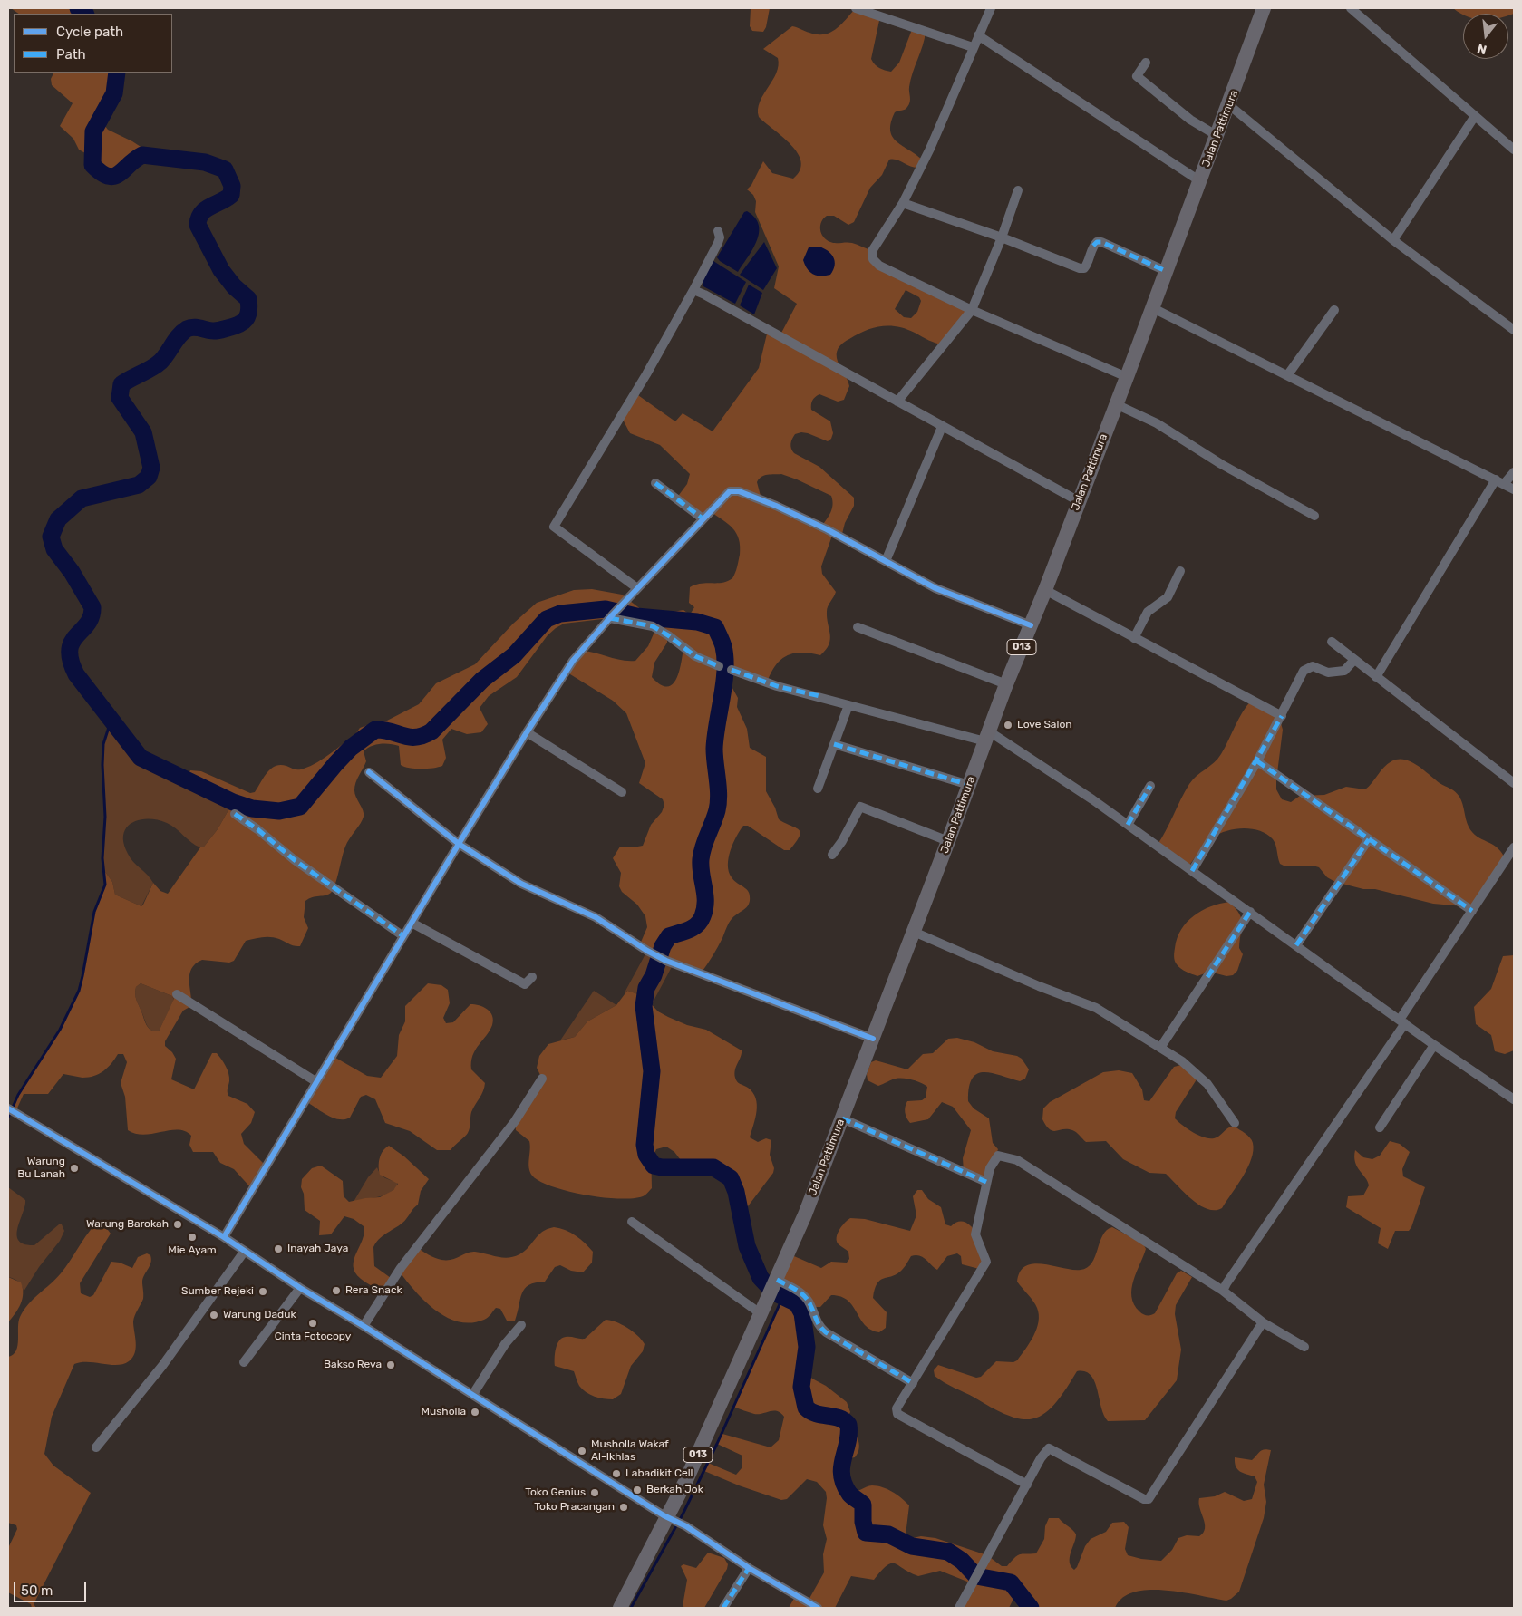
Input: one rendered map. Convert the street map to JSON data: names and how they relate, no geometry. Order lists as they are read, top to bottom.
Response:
{
  "streets": {
    "main road": ["Jalan Pattimura", "013"]
  },
  "places": [
    "Love Salon",
    "Warung Bu Lanah",
    "Warung Barokah",
    "Mie Ayam",
    "Inayah Jaya",
    "Rera Snack",
    "Sumber Rejeki",
    "Warung Daduk",
    "Cinta Fotocopy",
    "Bakso Reva",
    "Musholla",
    "Musholla Wakaf Al-Ikhlas",
    "Labadikit Cell",
    "Berkah Jok",
    "Toko Genius",
    "Toko Pracangan"
  ],
  "legend": ["Cycle path", "Path"],
  "scale_bar": "50 m",
  "north": "bottom"
}
